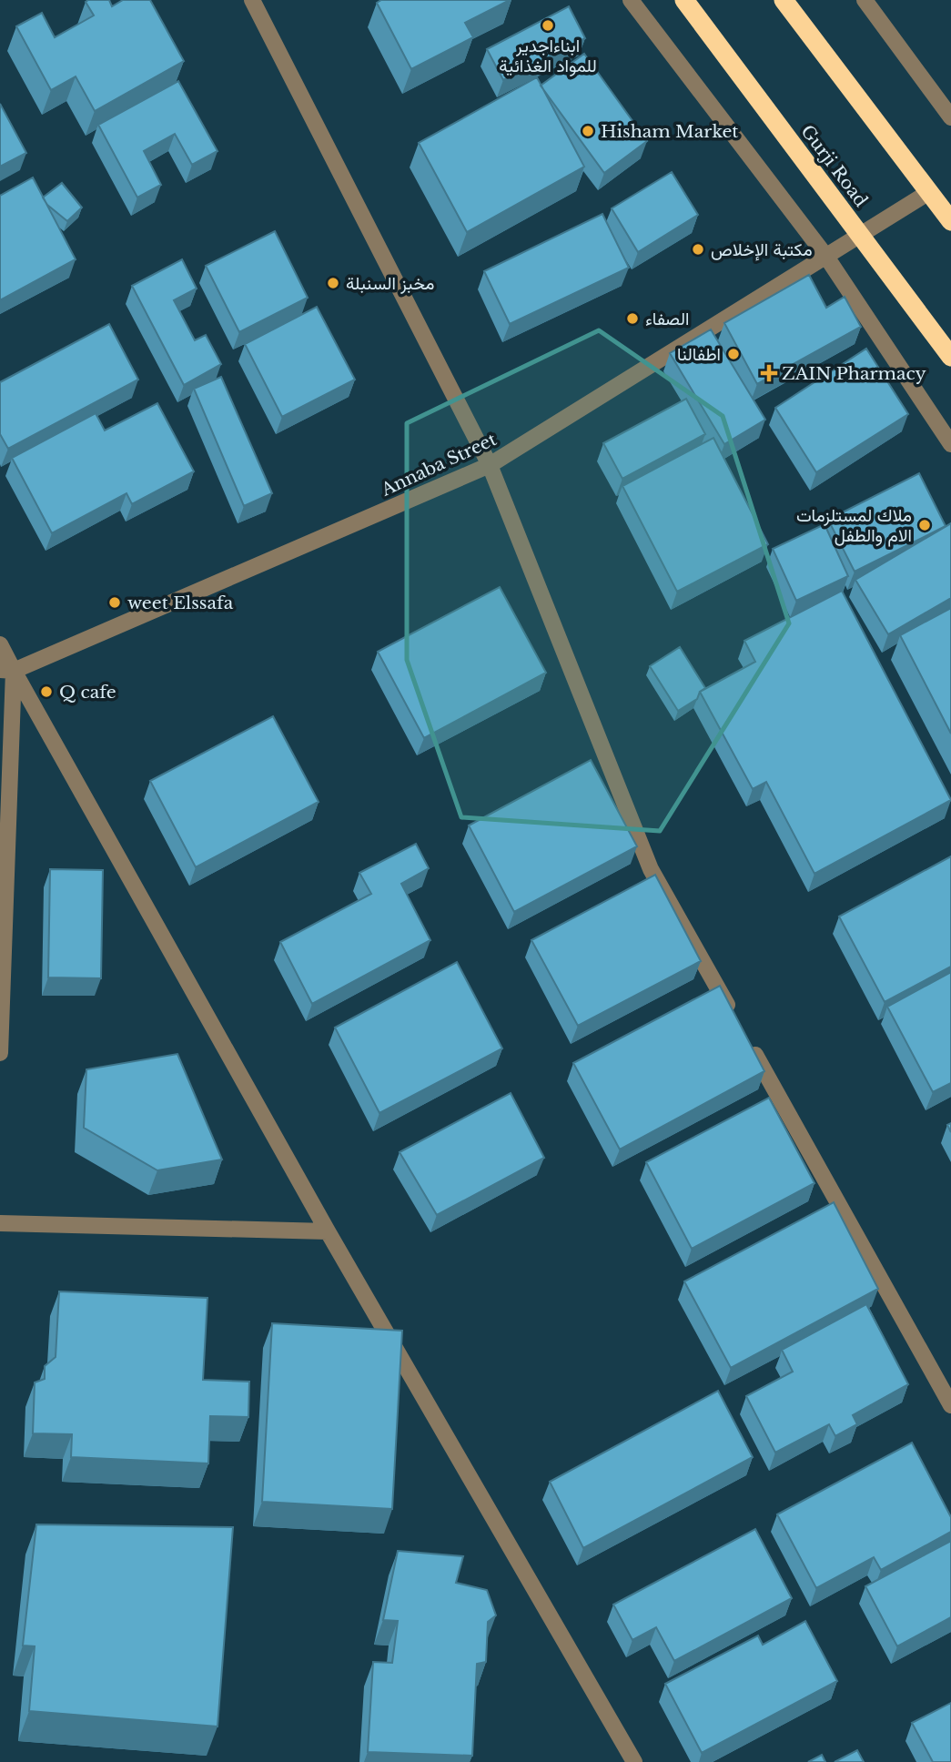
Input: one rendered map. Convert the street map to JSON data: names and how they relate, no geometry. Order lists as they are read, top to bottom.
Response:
{
  "streets": {
    "highway": ["Gurji Road"],
    "street": ["Annaba Street"]
  },
  "crossings": [
    ["Gurji Road", "Annaba Street"]
  ],
  "places": {
    "other": [
      "ابناءاجدير للمواد الغذائية",
      "Hisham Market",
      "مكتبة الإخلاص",
      "مخبز السنبلة",
      "الصفاء",
      "اطفالنا",
      "ملاك لمستلزمات الام والطفل",
      "weet Elssafa",
      "Q cafe"
    ],
    "health": ["ZAIN Pharmacy"]
  }
}
